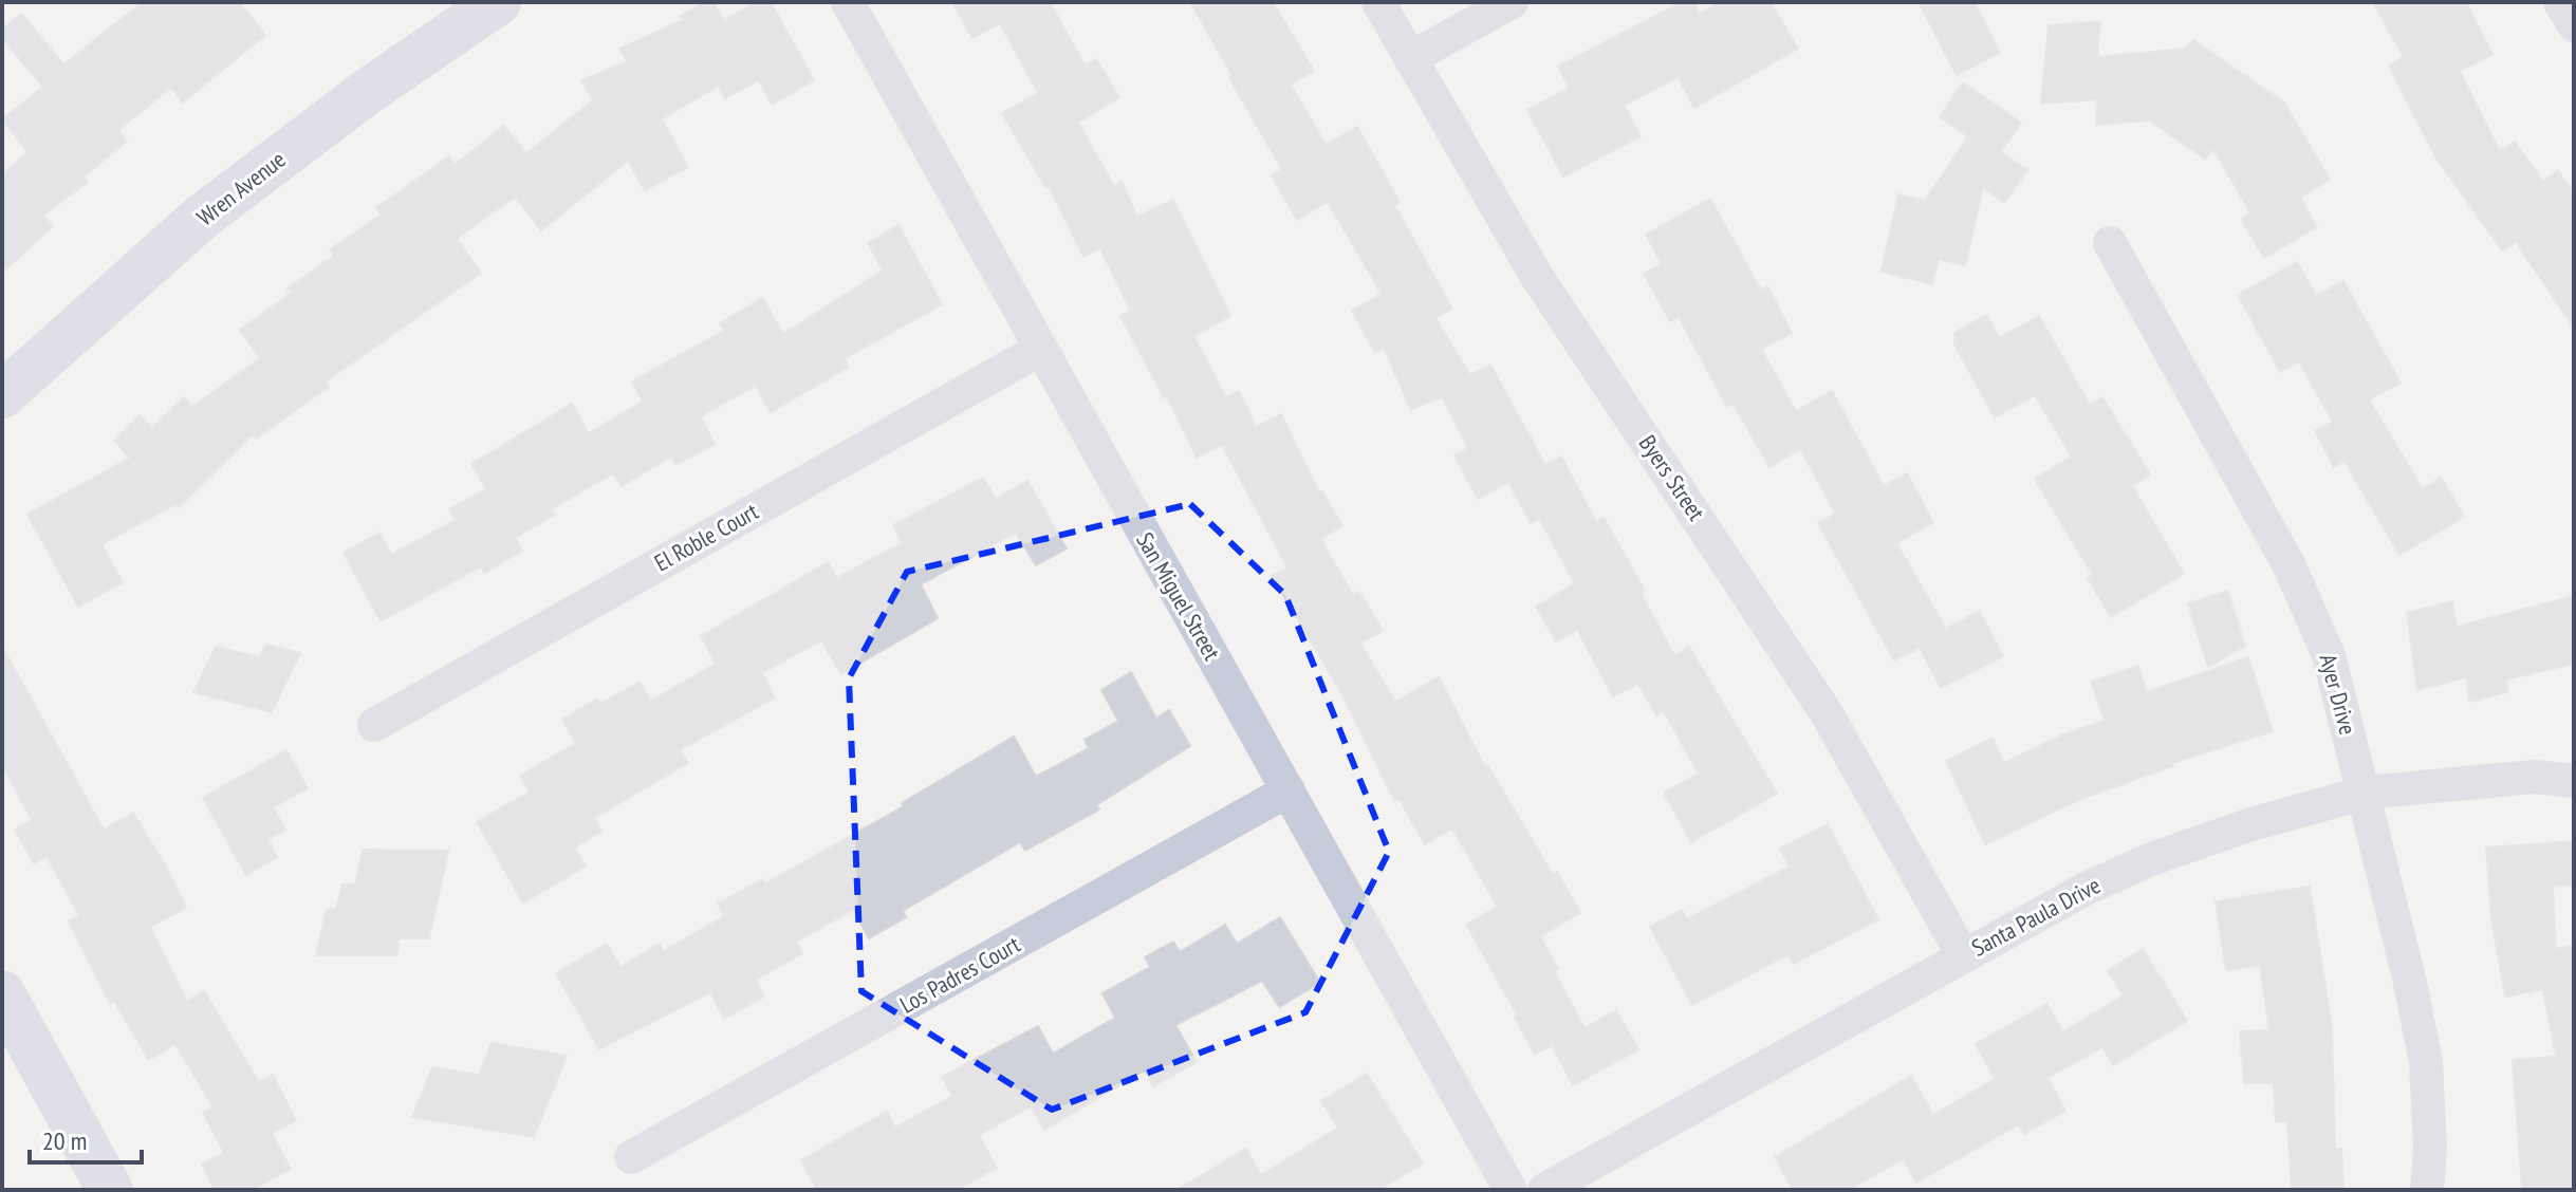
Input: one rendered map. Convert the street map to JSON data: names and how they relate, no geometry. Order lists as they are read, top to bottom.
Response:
{
  "streets": {
    "street": [
      "Wren Avenue",
      "Byers Street",
      "El Roble Court",
      "San Miguel Street",
      "Ayer Drive",
      "Santa Paula Drive",
      "Los Padres Court"
    ]
  },
  "crossings": [
    ["Byers Street", "Santa Paula Drive"],
    ["El Roble Court", "San Miguel Street"],
    ["San Miguel Street", "Los Padres Court"],
    ["Ayer Drive", "Santa Paula Drive"]
  ],
  "scale_bar": "20 m"
}
